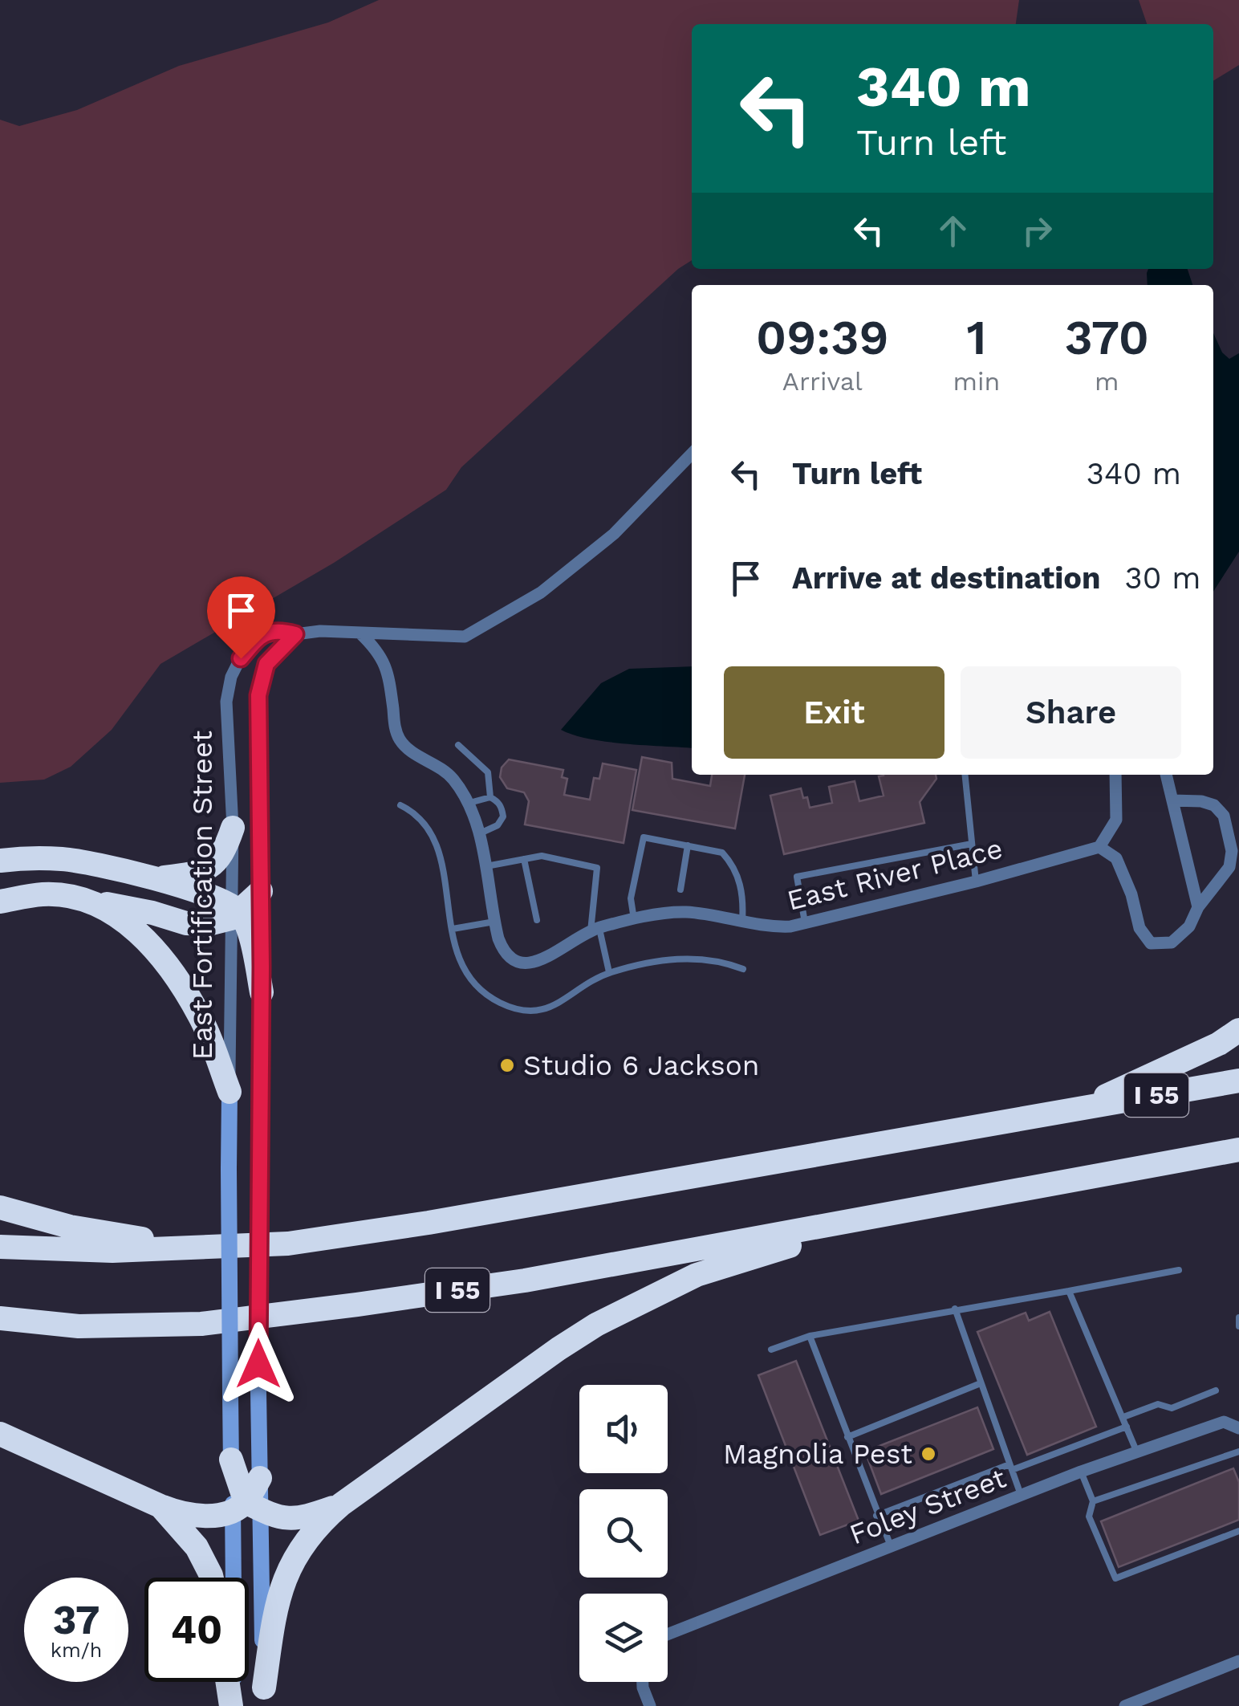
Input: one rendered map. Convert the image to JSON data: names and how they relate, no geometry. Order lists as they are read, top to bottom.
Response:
{
  "streets": {
    "highway": ["I 55"],
    "street": ["East River Place", "East Fortification Street", "Foley Street"]
  },
  "places": ["Studio 6 Jackson", "Magnolia Pest"],
  "page": {
    "turn": ["340 m", "Turn left"],
    "eta": [
      "09:39",
      "Arrival",
      "1",
      "min",
      "370",
      "m"
    ],
    "list": [
      {
        "name": "Turn left",
        "value": "340 m"
      },
      {
        "name": "Arrive at destination",
        "value": "30 m"
      }
    ],
    "buttons": ["Exit", "Share"],
    "speed": "37 km/h",
    "limit": "40"
  }
}
